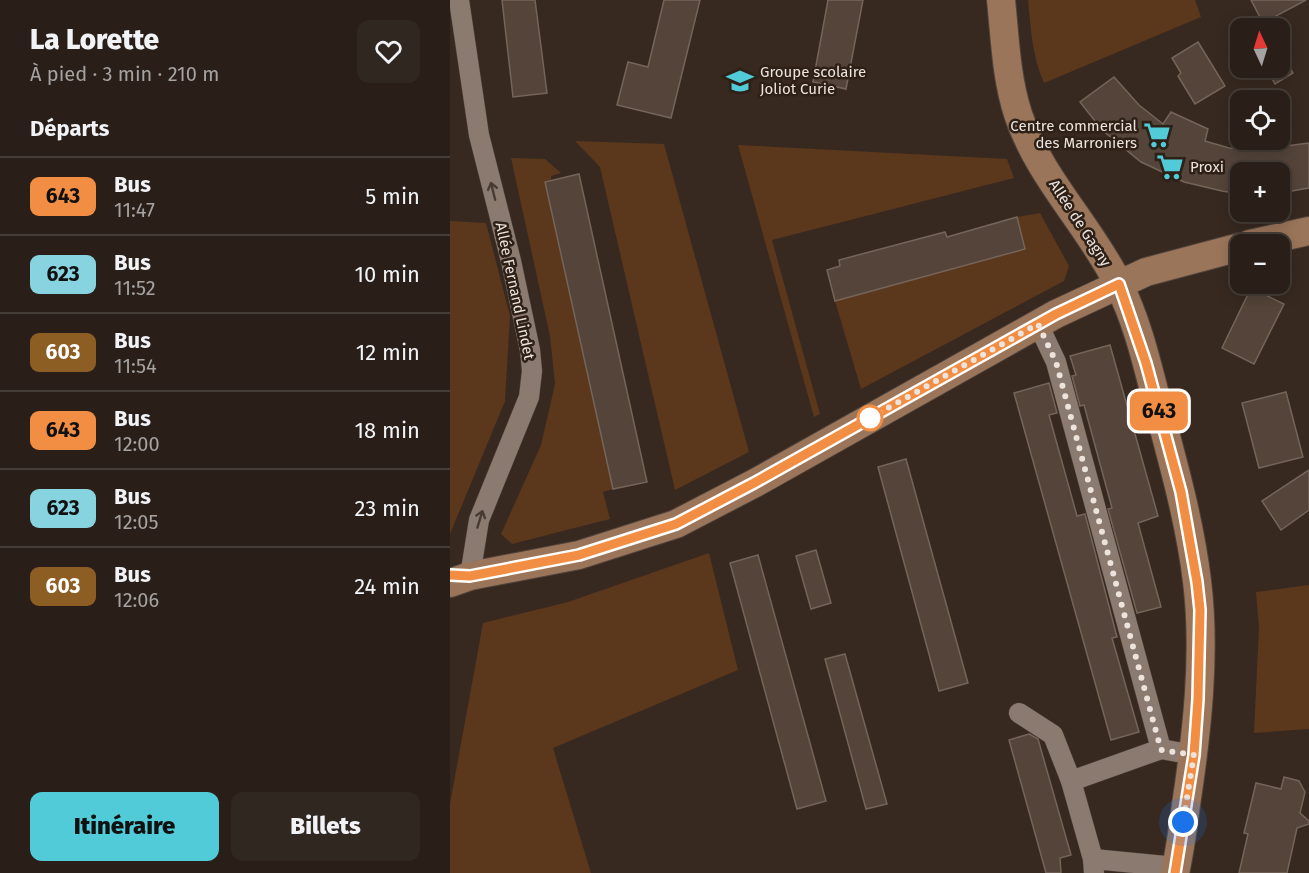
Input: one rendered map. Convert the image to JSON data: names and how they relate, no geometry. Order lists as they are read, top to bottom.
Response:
{
  "streets": {
    "main road": ["Allée de Gagny"],
    "street": ["Allée Fernand Lindet"]
  },
  "one_way": ["Allée Fernand Lindet"],
  "places": {
    "school or university": ["Groupe scolaire Joliot Curie"],
    "supermarket": ["Centre commercial des Marroniers", "Proxi"]
  },
  "lines": ["bus line 643"],
  "north": "top",
  "page": {
    "heading": [
      ["La Lorette", "À pied · 3 min · 210 m"],
      "Départs"
    ],
    "on_map": "643",
    "map_buttons": ["+", "−"],
    "list": [
      {
        "mark": "643",
        "name": "Bus",
        "note": "11:47",
        "value": "5 min"
      },
      {
        "mark": "623",
        "name": "Bus",
        "note": "11:52",
        "value": "10 min"
      },
      {
        "mark": "603",
        "name": "Bus",
        "note": "11:54",
        "value": "12 min"
      },
      {
        "mark": "643",
        "name": "Bus",
        "note": "12:00",
        "value": "18 min"
      },
      {
        "mark": "623",
        "name": "Bus",
        "note": "12:05",
        "value": "23 min"
      },
      {
        "mark": "603",
        "name": "Bus",
        "note": "12:06",
        "value": "24 min"
      }
    ],
    "buttons": ["Itinéraire", "Billets"]
  }
}
